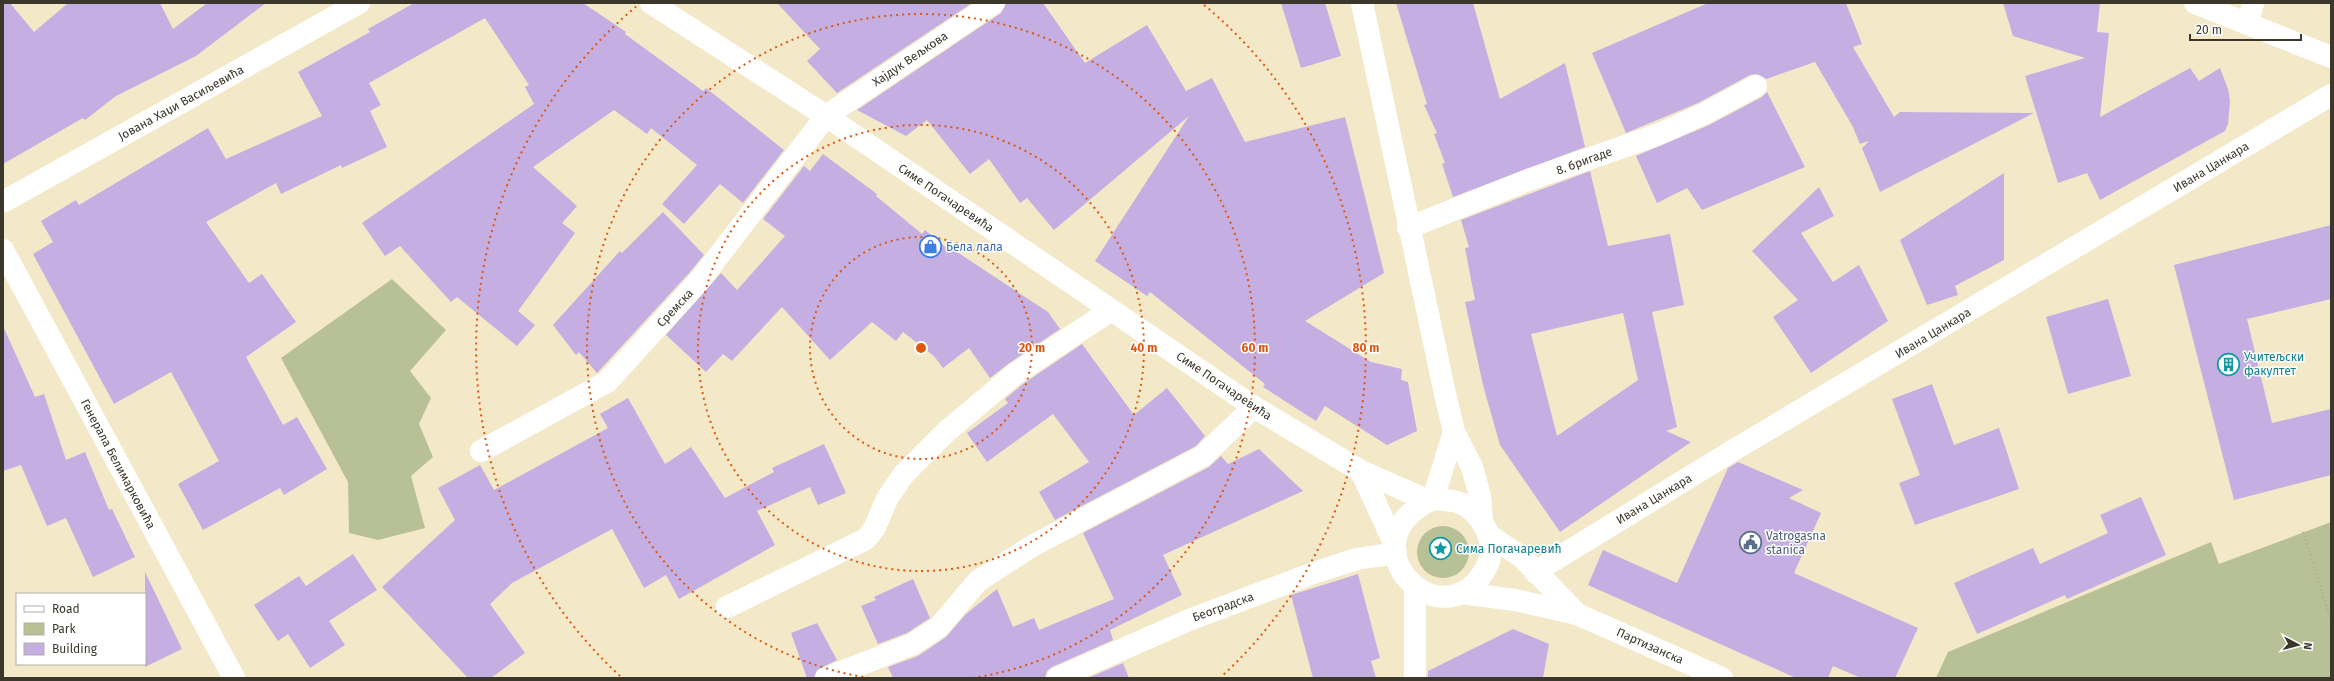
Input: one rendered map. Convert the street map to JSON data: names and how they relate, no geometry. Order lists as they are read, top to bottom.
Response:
{
  "streets": {
    "street": [
      "Хајдук Вељкова",
      "Јована Хаџи Васиљевића",
      "8. бригаде",
      "Ивана Цанкара",
      "Симе Погачаревића",
      "Сремска",
      "Генерала Белимарковића",
      "Београдска",
      "Партизанска"
    ]
  },
  "crossings": [
    ["Хајдук Вељкова", "Симе Погачаревића"],
    ["Хајдук Вељкова", "Сремска"],
    ["Ивана Цанкара", "Партизанска"],
    ["Симе Погачаревића", "Сремска"],
    ["Симе Погачаревића", "Београдска"],
    ["Симе Погачаревића", "Партизанска"],
    ["Београдска", "Партизанска"]
  ],
  "places": {
    "shop": ["Бела лала"],
    "building": ["Учитељски факултет"],
    "public building": ["Vatrogasna stanica"],
    "place": ["Сима Погачаревић"]
  },
  "legend": ["Road", "Park", "Building"],
  "scale_bar": "20 m",
  "north": "right",
  "rings": [
    "20 m",
    "40 m",
    "60 m",
    "80 m"
  ]
}
